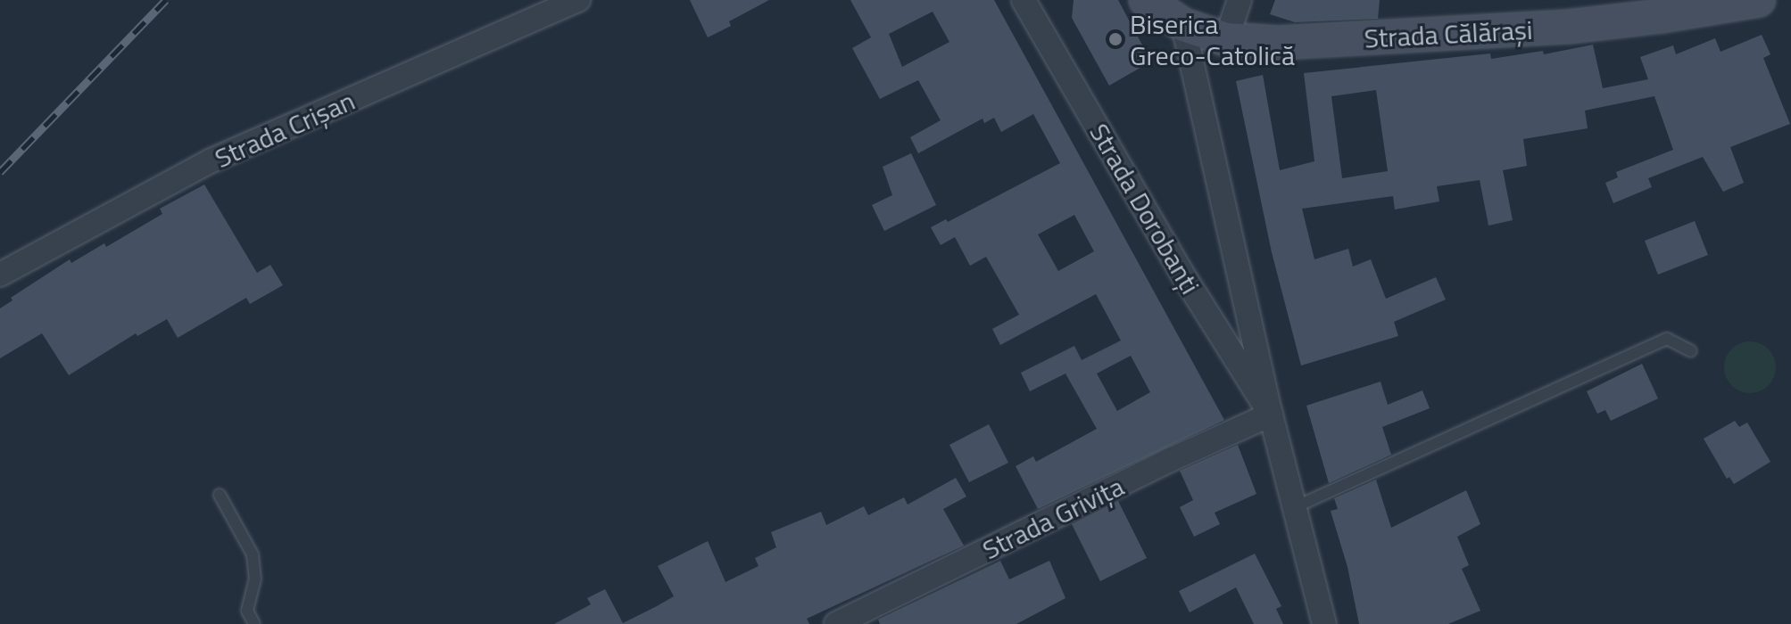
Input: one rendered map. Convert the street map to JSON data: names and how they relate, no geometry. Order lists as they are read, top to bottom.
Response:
{
  "streets": {
    "main road": ["Strada Călărași"],
    "street": ["Strada Crișan", "Strada Dorobanți", "Strada Grivița"]
  },
  "crossings": [
    ["Strada Călărași", "Strada Dorobanți"],
    ["Strada Dorobanți", "Strada Grivița"]
  ],
  "places": ["Biserica Greco-Catolică"]
}
